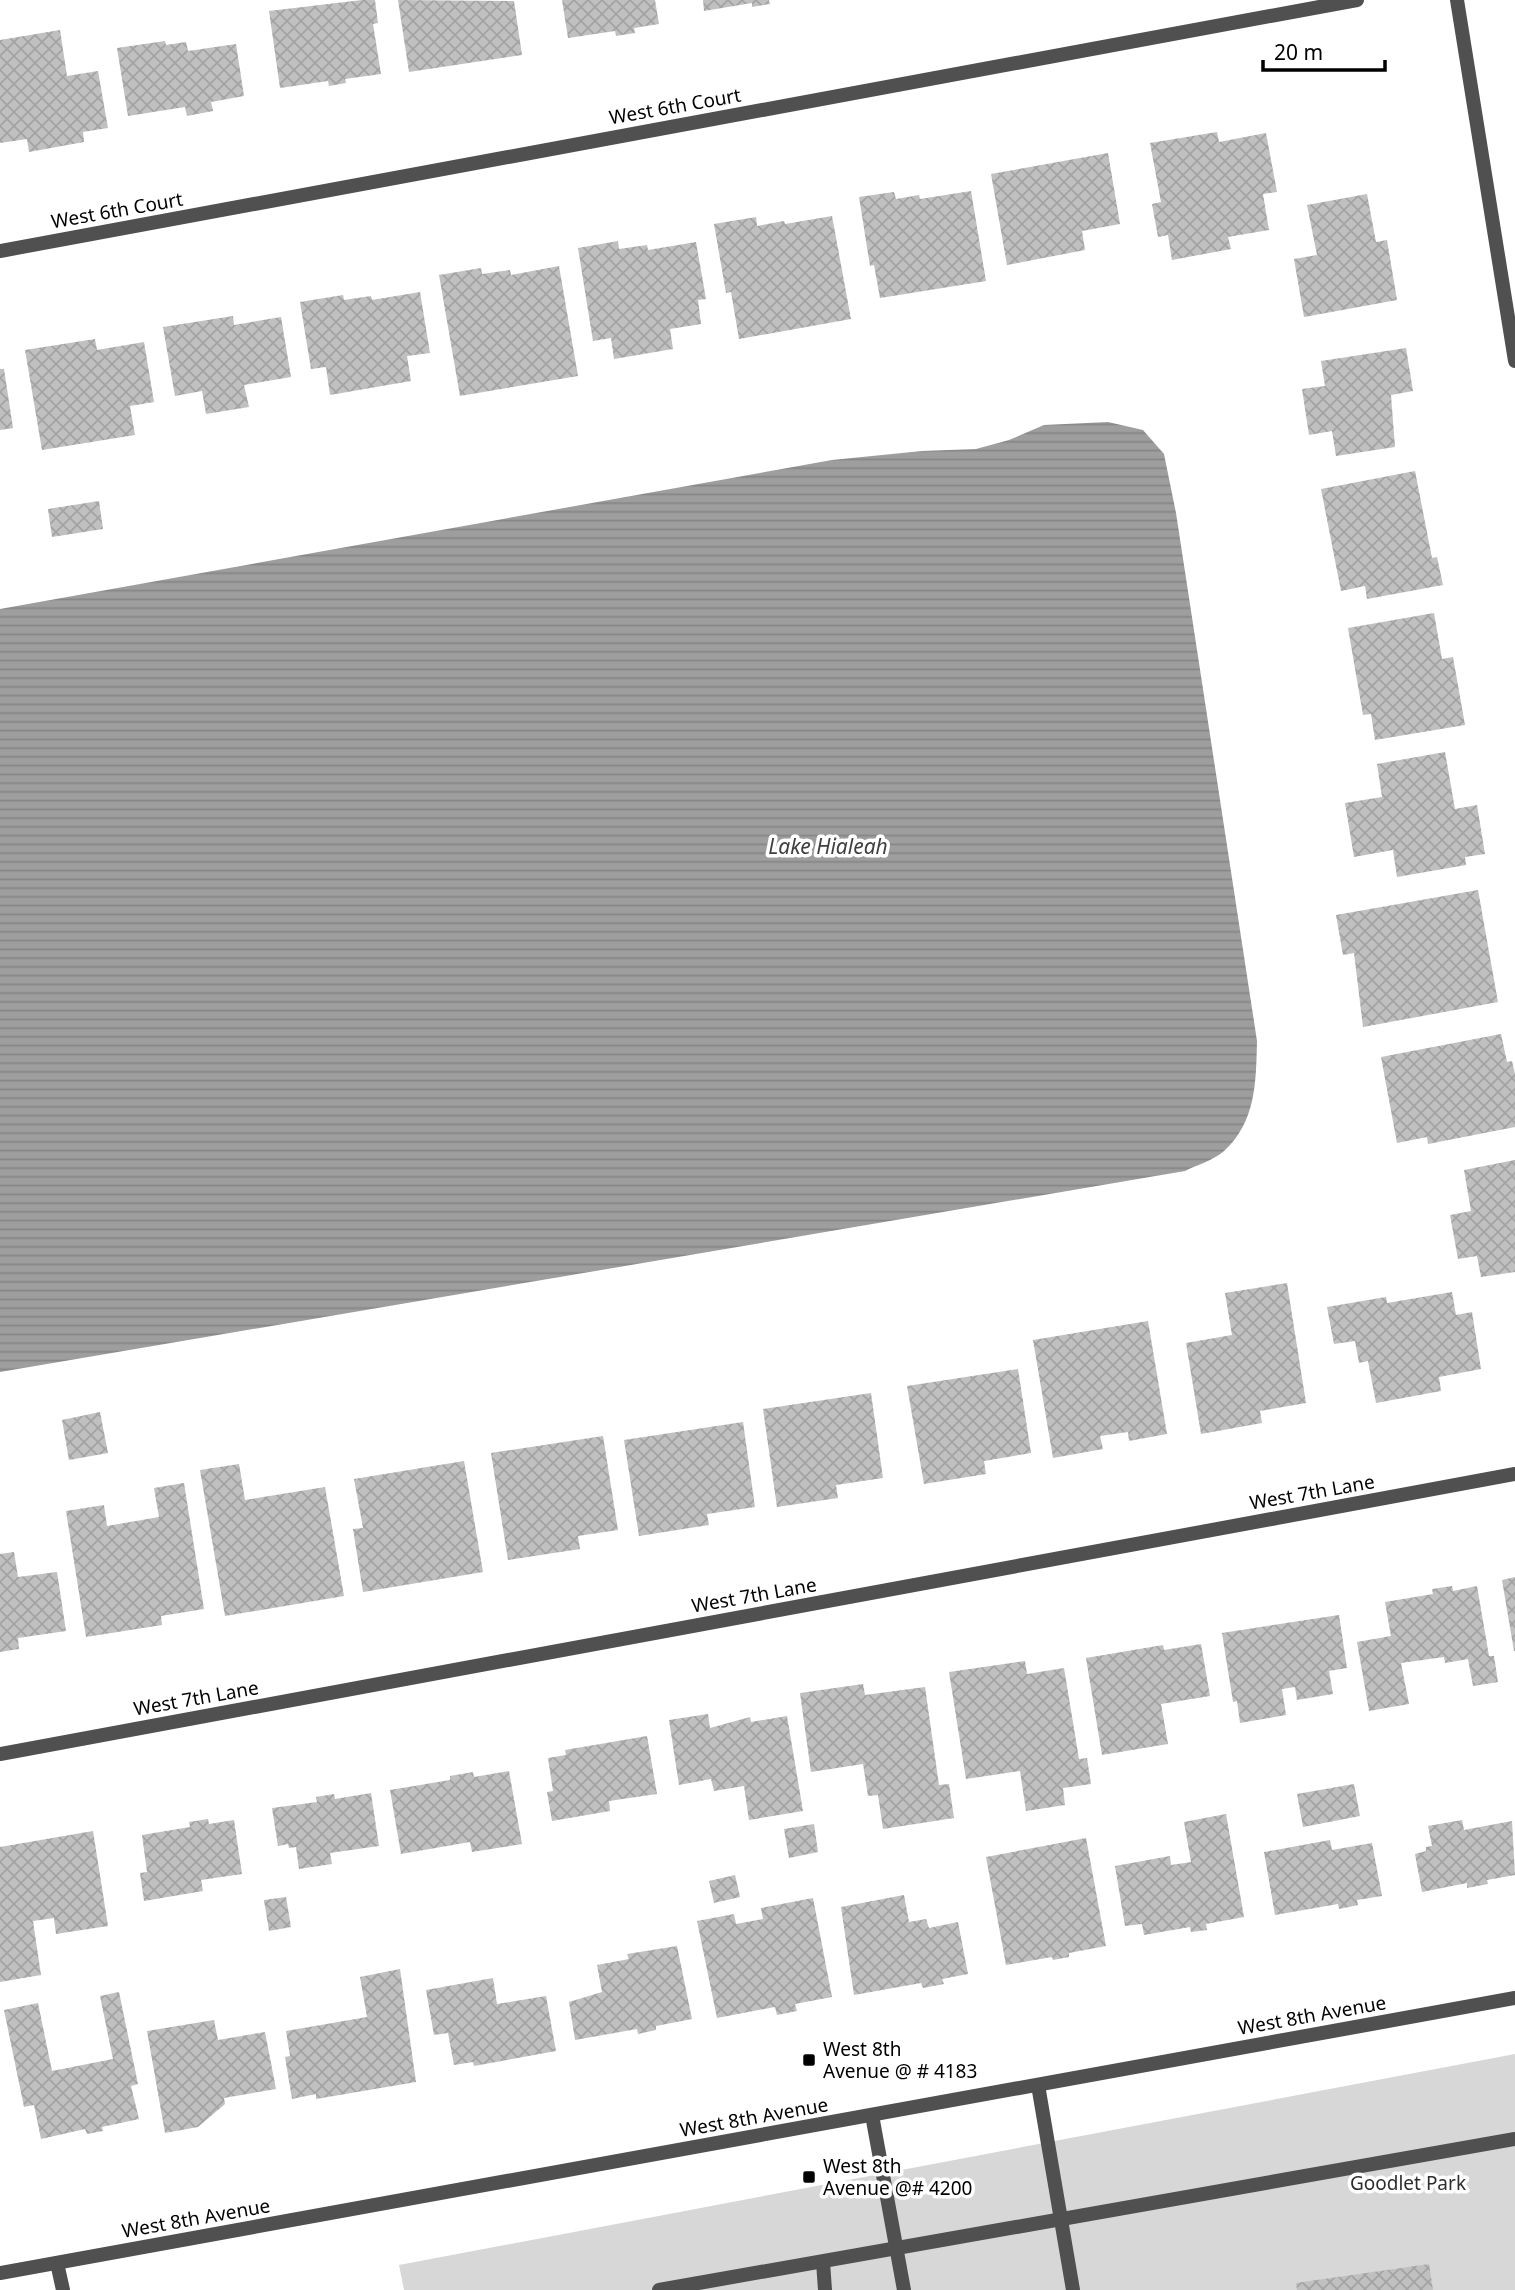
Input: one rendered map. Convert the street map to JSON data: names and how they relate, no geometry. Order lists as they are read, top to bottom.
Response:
{
  "streets": {
    "street": ["West 6th Court", "West 7th Lane", "West 8th Avenue"]
  },
  "water": ["Lake Hialeah"],
  "parks": ["Goodlet Park"],
  "places": {
    "transit": ["West 8th Avenue @ # 4183", "West 8th Avenue @# 4200"]
  },
  "scale_bar": "20 m"
}
